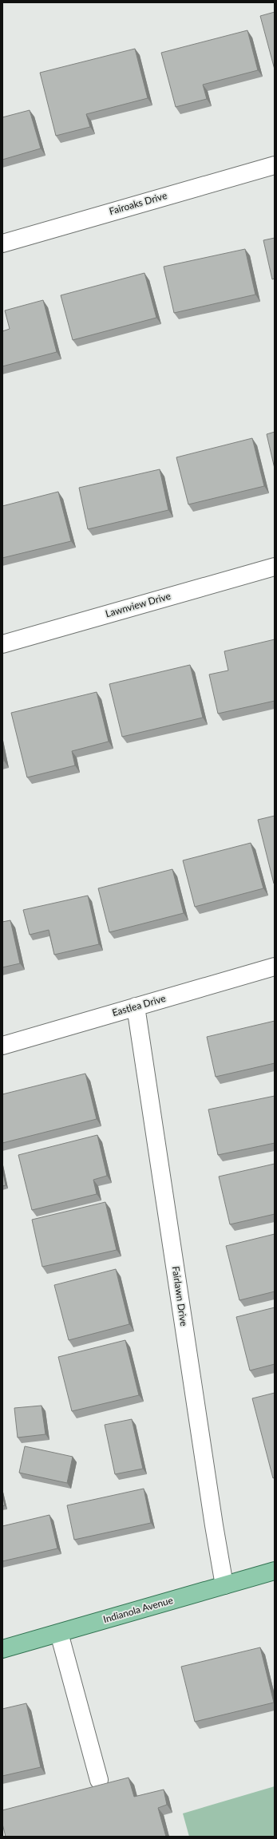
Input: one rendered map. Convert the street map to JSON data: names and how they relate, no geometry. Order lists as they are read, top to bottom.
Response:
{
  "streets": {
    "main road": ["Indianola Avenue"],
    "street": [
      "Fairoaks Drive",
      "Lawnview Drive",
      "Eastlea Drive",
      "Fairlawn Drive"
    ]
  },
  "crossings": [
    ["Eastlea Drive", "Fairlawn Drive"],
    ["Fairlawn Drive", "Indianola Avenue"]
  ]
}
